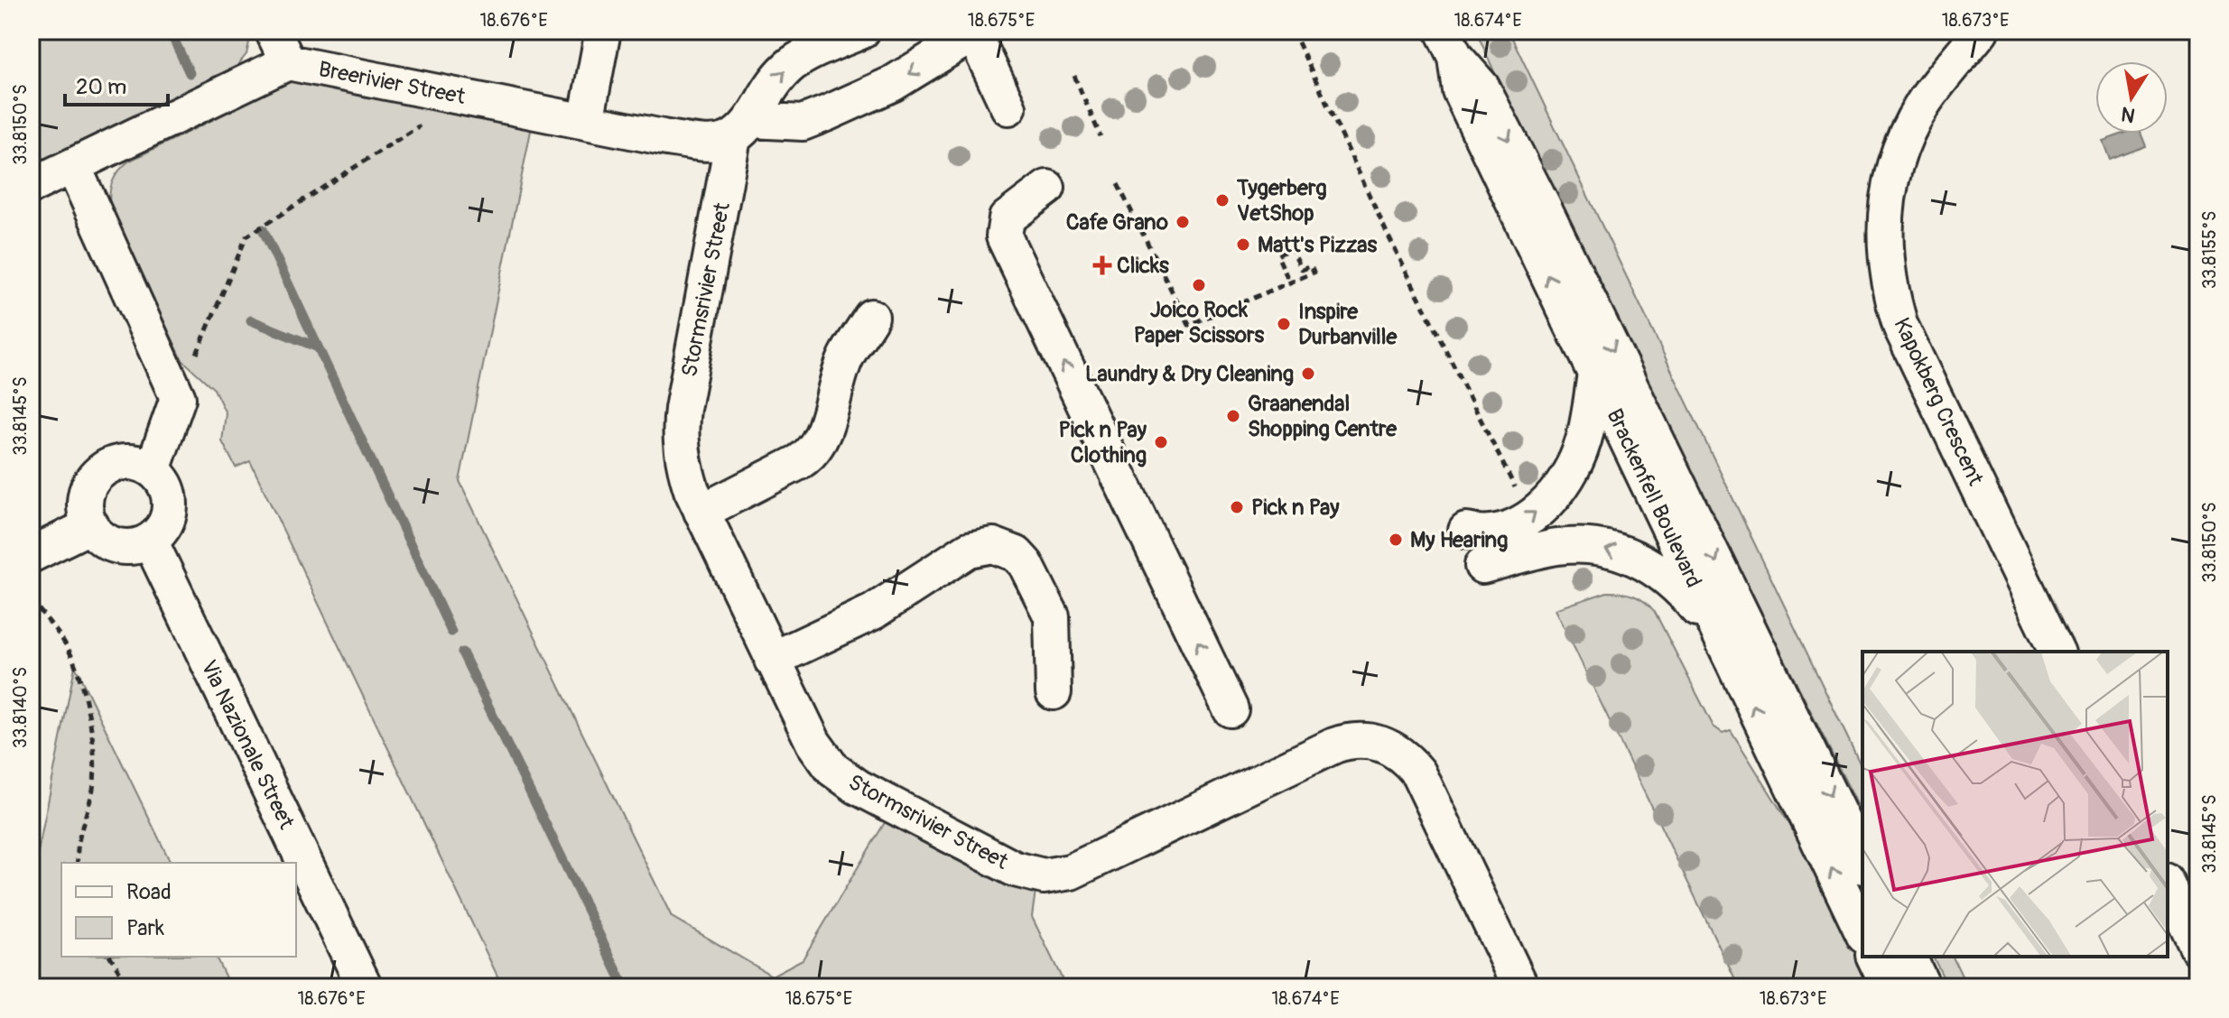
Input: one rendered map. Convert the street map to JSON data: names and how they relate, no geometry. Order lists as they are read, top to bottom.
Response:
{
  "streets": {
    "street": [
      "Breerivier Street",
      "Stormsrivier Street",
      "Kapokberg Crescent",
      "Brackenfell Boulevard",
      "Via Nazionale Street"
    ]
  },
  "crossings": [
    ["Breerivier Street", "Stormsrivier Street"]
  ],
  "places": {
    "other": [
      "Tygerberg VetShop",
      "Cafe Grano",
      "Matt's Pizzas",
      "Joico Rock Paper Scissors",
      "Inspire Durbanville",
      "Laundry & Dry Cleaning",
      "Graanendal Shopping Centre",
      "Pick n Pay Clothing",
      "Pick n Pay",
      "My Hearing"
    ],
    "health": ["Clicks"]
  },
  "legend": ["Road", "Park"],
  "scale_bar": "20 m",
  "north": "bottom",
  "coordinates": [
    "18.676°E",
    "18.675°E",
    "18.674°E",
    "18.673°E",
    "33.8150°S",
    "33.8155°S",
    "33.8145°S",
    "33.8140°S"
  ]
}
